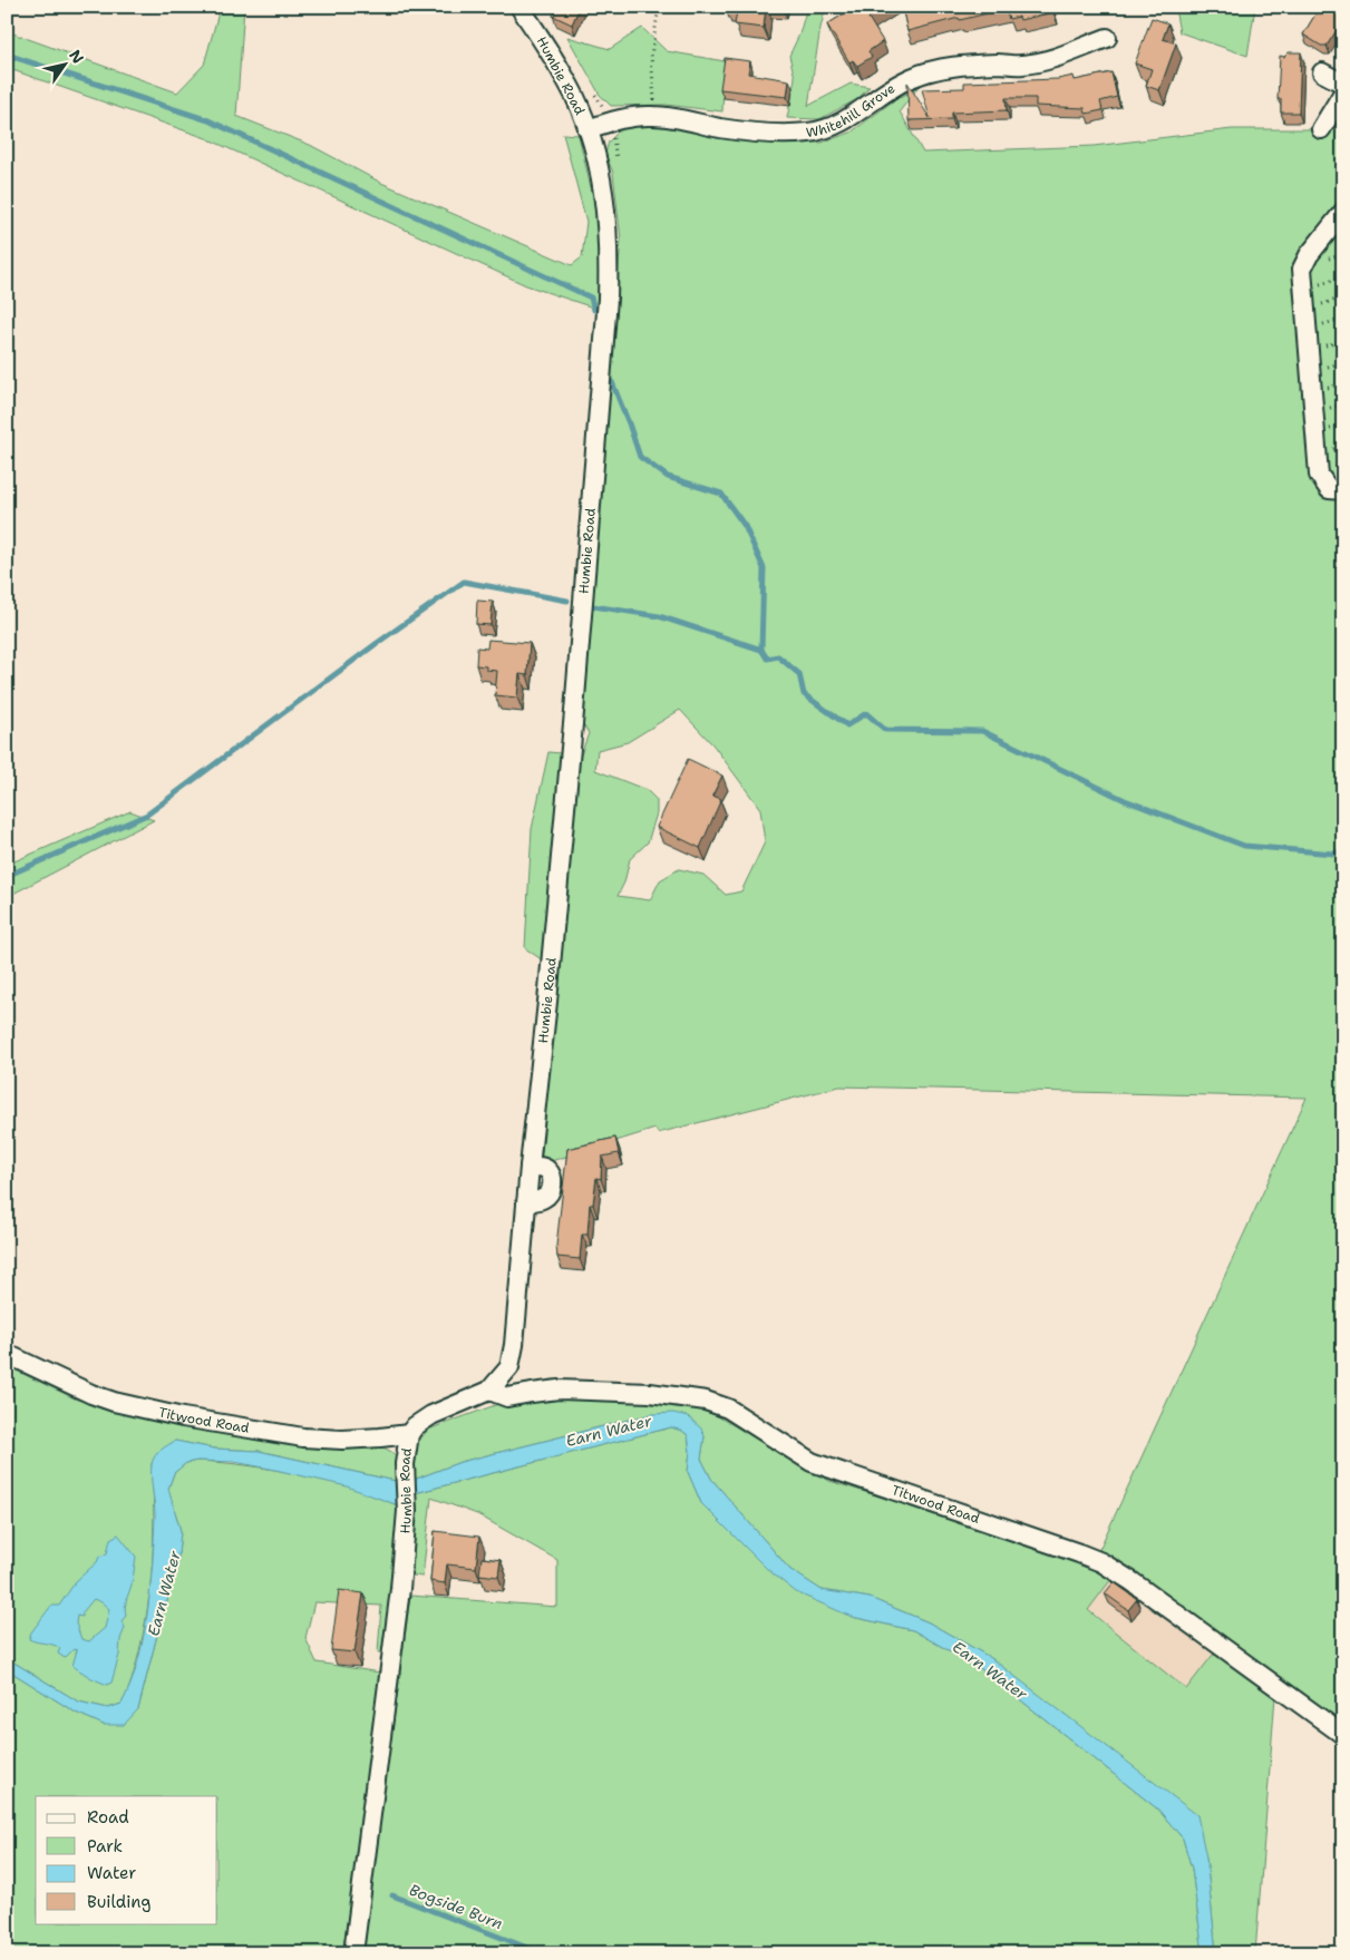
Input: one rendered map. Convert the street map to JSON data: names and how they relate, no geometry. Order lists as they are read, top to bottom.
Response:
{
  "streets": {
    "street": ["Humbie Road", "Whitehill Grove", "Titwood Road"]
  },
  "crossings": [
    ["Humbie Road", "Whitehill Grove"],
    ["Humbie Road", "Titwood Road"]
  ],
  "water": ["Earn Water", "Bogside Burn"],
  "legend": [
    "Road",
    "Park",
    "Water",
    "Building"
  ],
  "north": "top right"
}
